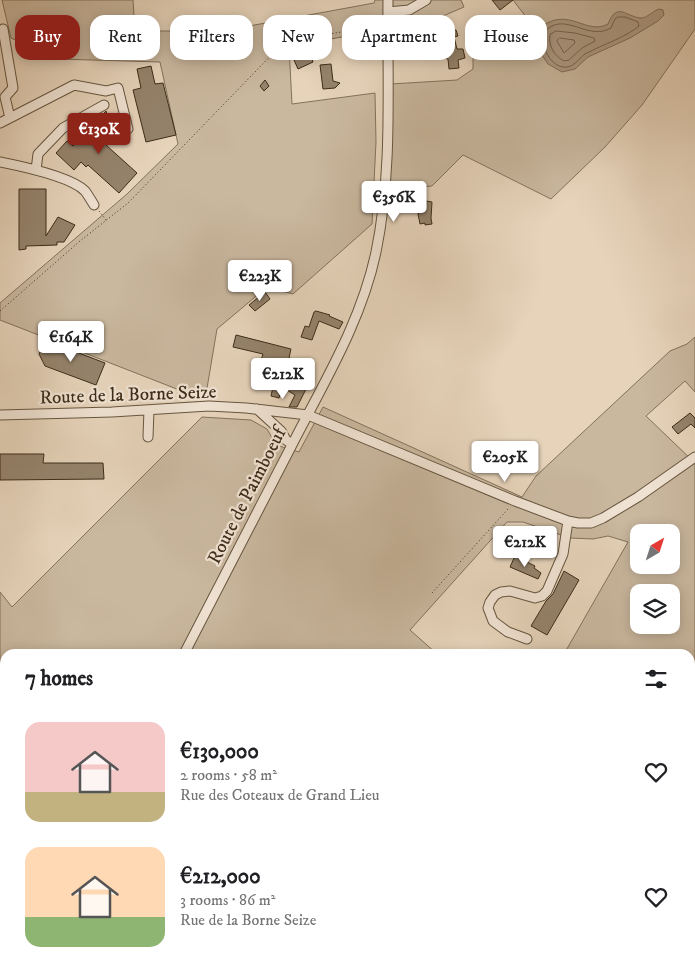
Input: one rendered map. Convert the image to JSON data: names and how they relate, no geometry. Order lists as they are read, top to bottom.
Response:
{
  "streets": {
    "street": ["Route de la Borne Seize", "Route de Paimboeuf"]
  },
  "crossings": [
    ["Route de la Borne Seize", "Route de Paimboeuf"]
  ],
  "north": "top right",
  "page": {
    "chip": [
      "Buy",
      "Rent",
      "Filters",
      "New",
      "Apartment",
      "House"
    ],
    "price": [
      "€130K",
      "€356K",
      "€223K",
      "€164K",
      "€212K",
      "€205K",
      "€212K"
    ],
    "heading": "7 homes",
    "list": [
      {
        "name": "€130,000",
        "note": "2 rooms · 58 m² · Rue des Coteaux de Grand Lieu"
      },
      {
        "name": "€212,000",
        "note": "3 rooms · 86 m² · Rue de la Borne Seize"
      }
    ]
  }
}
